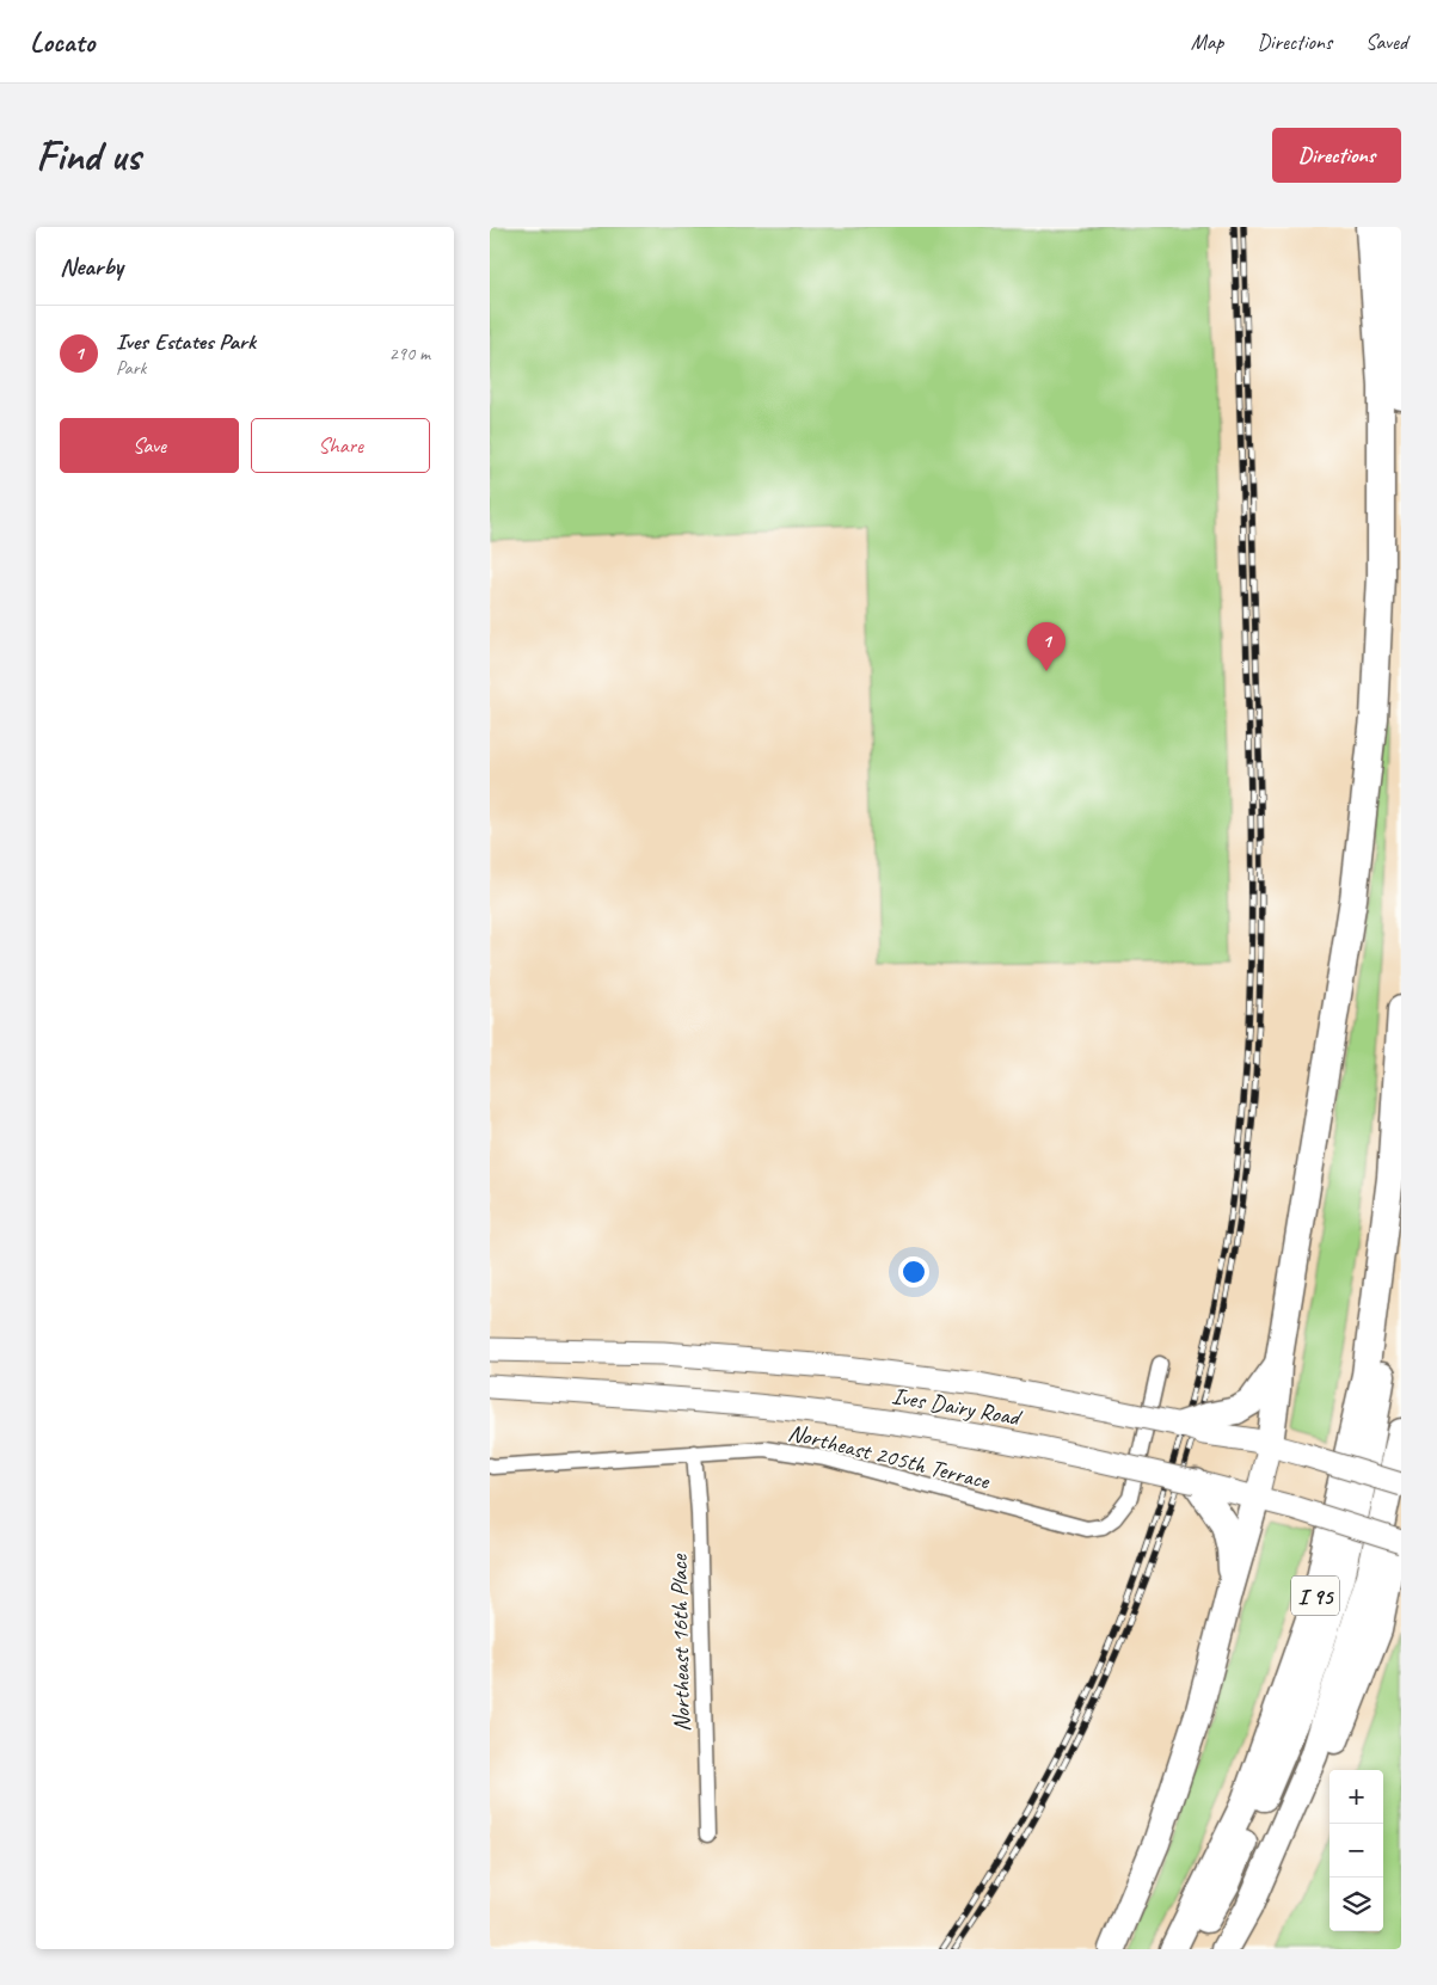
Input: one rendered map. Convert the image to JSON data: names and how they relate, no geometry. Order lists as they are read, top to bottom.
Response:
{
  "streets": {
    "highway": ["I 95"],
    "main road": ["Ives Dairy Road"],
    "street": ["Northeast 205th Terrace", "Northeast 16th Place"]
  },
  "crossings": [
    ["Northeast 205th Terrace", "Northeast 16th Place"]
  ],
  "page": {
    "header": "Locato",
    "nav": ["Map", "Directions", "Saved"],
    "buttons": [
      "Directions",
      ["Save", "Share"]
    ],
    "title": "Find us",
    "heading": "Nearby",
    "list": [
      {
        "mark": "1",
        "name": "Ives Estates Park",
        "note": "Park",
        "value": "290 m"
      }
    ],
    "pins": "1",
    "map_buttons": ["+", "−"]
  }
}
